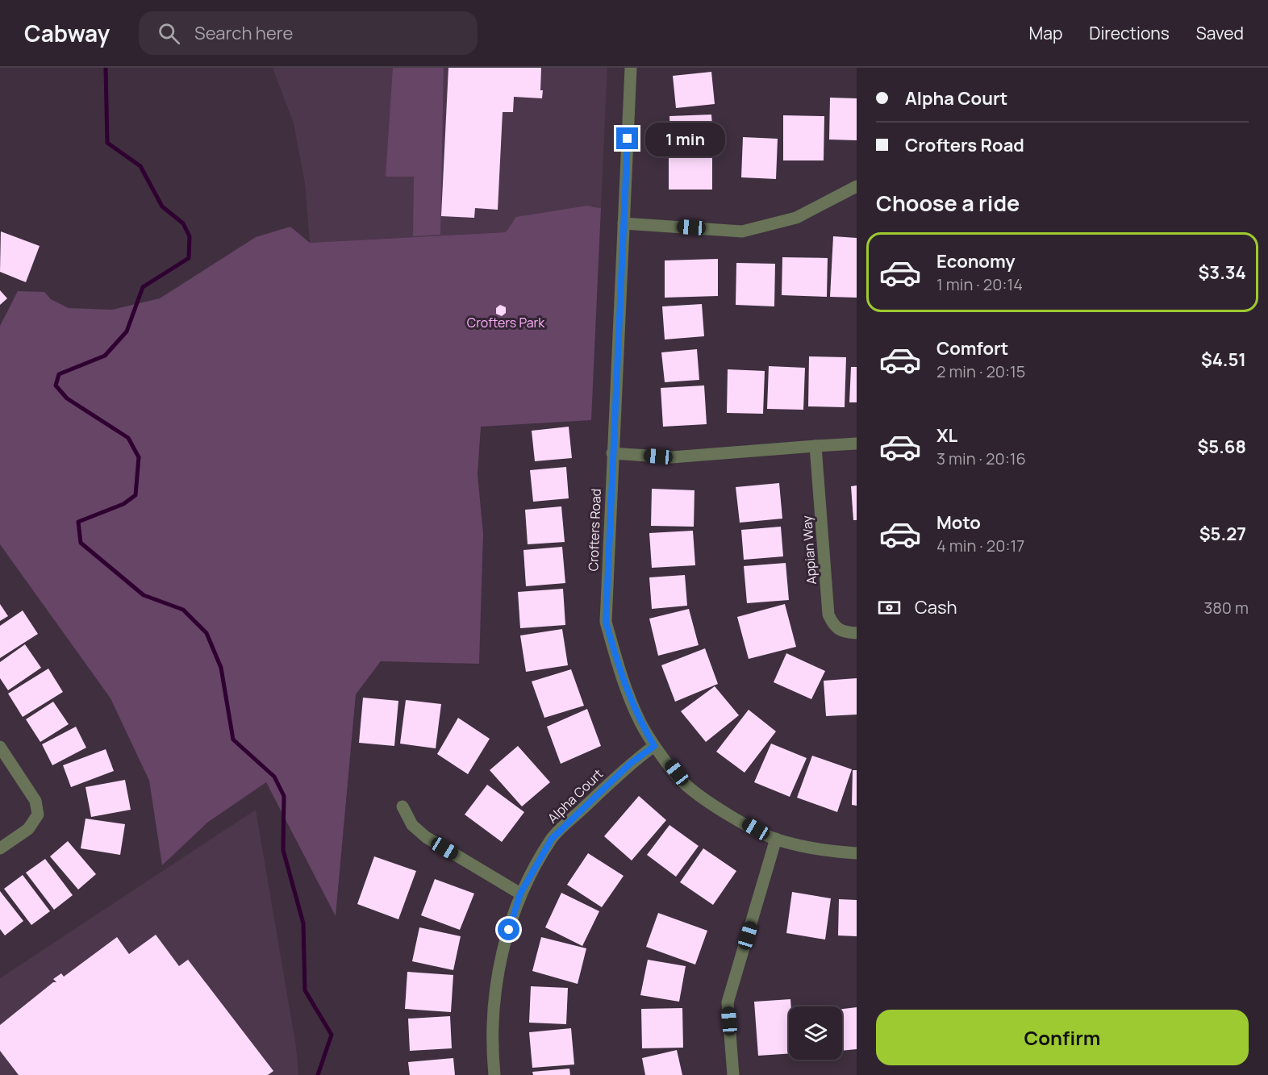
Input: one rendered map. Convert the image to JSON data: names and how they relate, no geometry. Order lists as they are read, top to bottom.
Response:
{
  "streets": {
    "street": ["Crofters Road", "Appian Way", "Alpha Court"]
  },
  "crossings": [
    ["Crofters Road", "Alpha Court"]
  ],
  "parks": ["Crofters Park"],
  "page": {
    "header": "Cabway",
    "search": "Search here",
    "nav": ["Map", "Directions", "Saved"],
    "banner": ["Alpha Court", "Crofters Road"],
    "bubble": "1 min",
    "heading": "Choose a ride",
    "list": [
      {
        "name": "Economy",
        "note": "1 min · 20:14",
        "value": "$3.34"
      },
      {
        "name": "Comfort",
        "note": "2 min · 20:15",
        "value": "$4.51"
      },
      {
        "name": "XL",
        "note": "3 min · 20:16",
        "value": "$5.68"
      },
      {
        "name": "Moto",
        "note": "4 min · 20:17",
        "value": "$5.27"
      }
    ],
    "pay": ["Cash", "380 m"],
    "buttons": "Confirm"
  }
}
